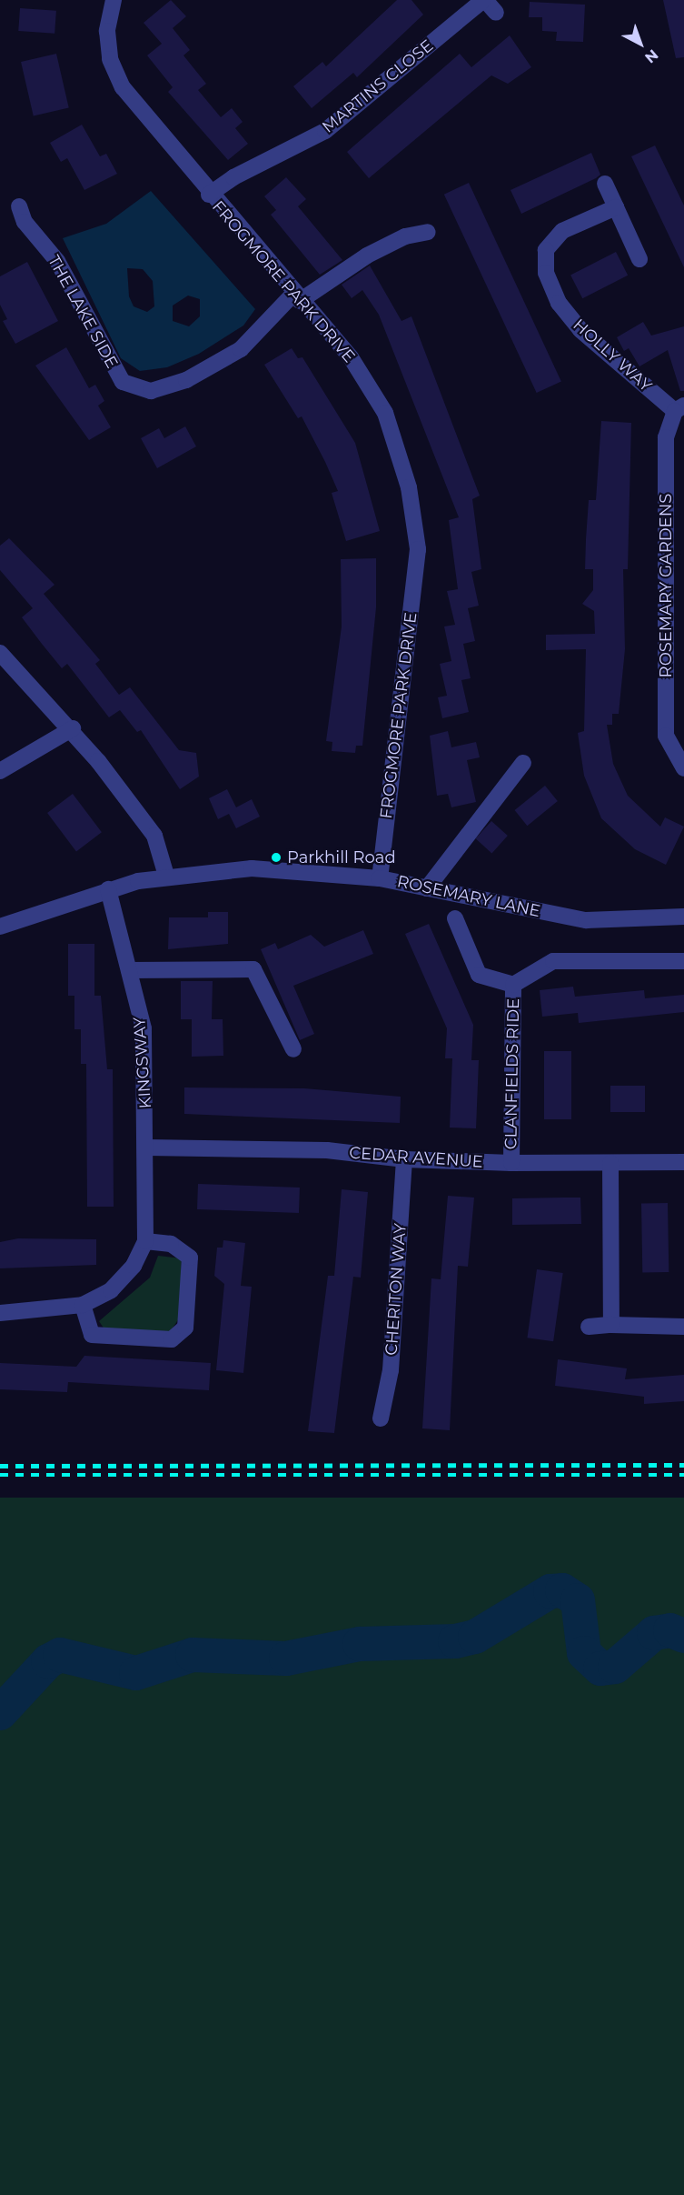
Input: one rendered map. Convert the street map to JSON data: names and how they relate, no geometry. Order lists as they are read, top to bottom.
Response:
{
  "streets": {
    "street": [
      "MARTINS CLOSE",
      "FROGMORE PARK DRIVE",
      "THE LAKE SIDE",
      "HOLLY WAY",
      "ROSEMARY GARDENS",
      "ROSEMARY LANE",
      "KINGSWAY",
      "CLANFIELDS RIDE",
      "CEDAR AVENUE",
      "CHERITON WAY"
    ]
  },
  "crossings": [
    ["MARTINS CLOSE", "FROGMORE PARK DRIVE"],
    ["FROGMORE PARK DRIVE", "THE LAKE SIDE"],
    ["FROGMORE PARK DRIVE", "ROSEMARY LANE"],
    ["HOLLY WAY", "ROSEMARY GARDENS"],
    ["ROSEMARY LANE", "KINGSWAY"],
    ["KINGSWAY", "CEDAR AVENUE"],
    ["CLANFIELDS RIDE", "CEDAR AVENUE"],
    ["CEDAR AVENUE", "CHERITON WAY"]
  ],
  "places": ["Parkhill Road"],
  "north": "bottom right"
}
